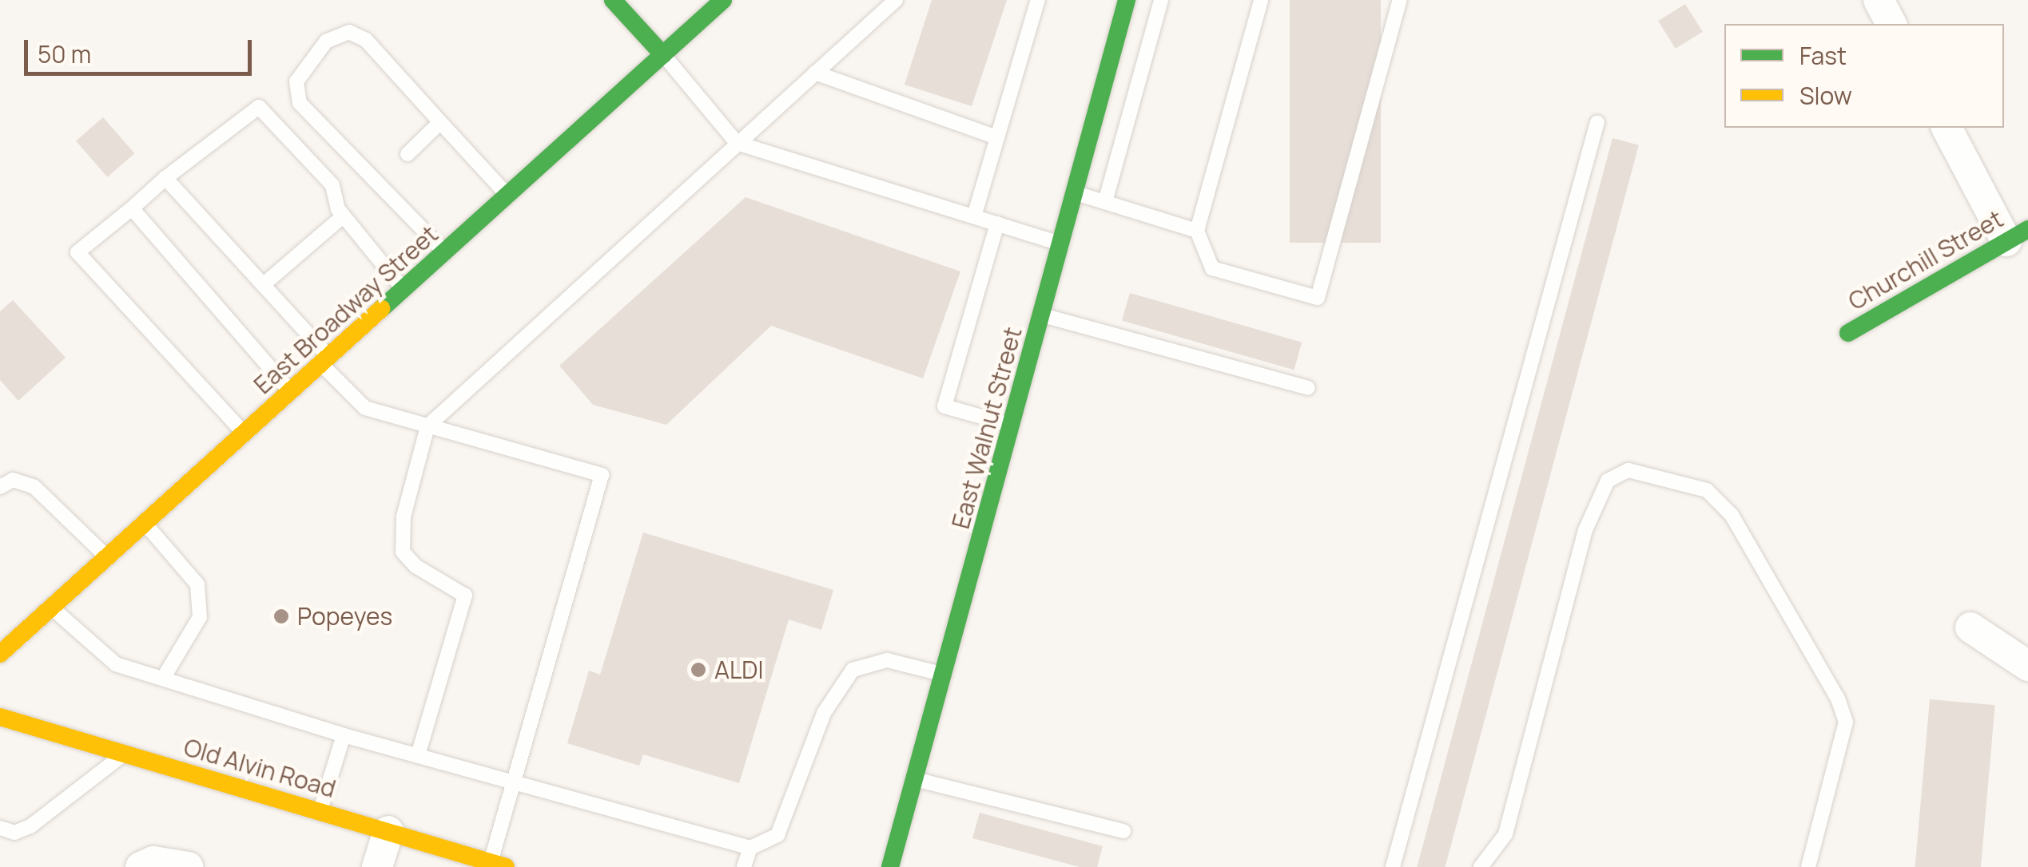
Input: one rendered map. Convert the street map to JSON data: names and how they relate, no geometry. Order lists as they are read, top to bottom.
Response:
{
  "streets": {
    "street": [
      "Churchill Street",
      "East Broadway Street",
      "East Walnut Street",
      "Old Alvin Road"
    ]
  },
  "places": ["Popeyes", "ALDI"],
  "legend": ["Fast", "Slow"],
  "scale_bar": "50 m"
}
